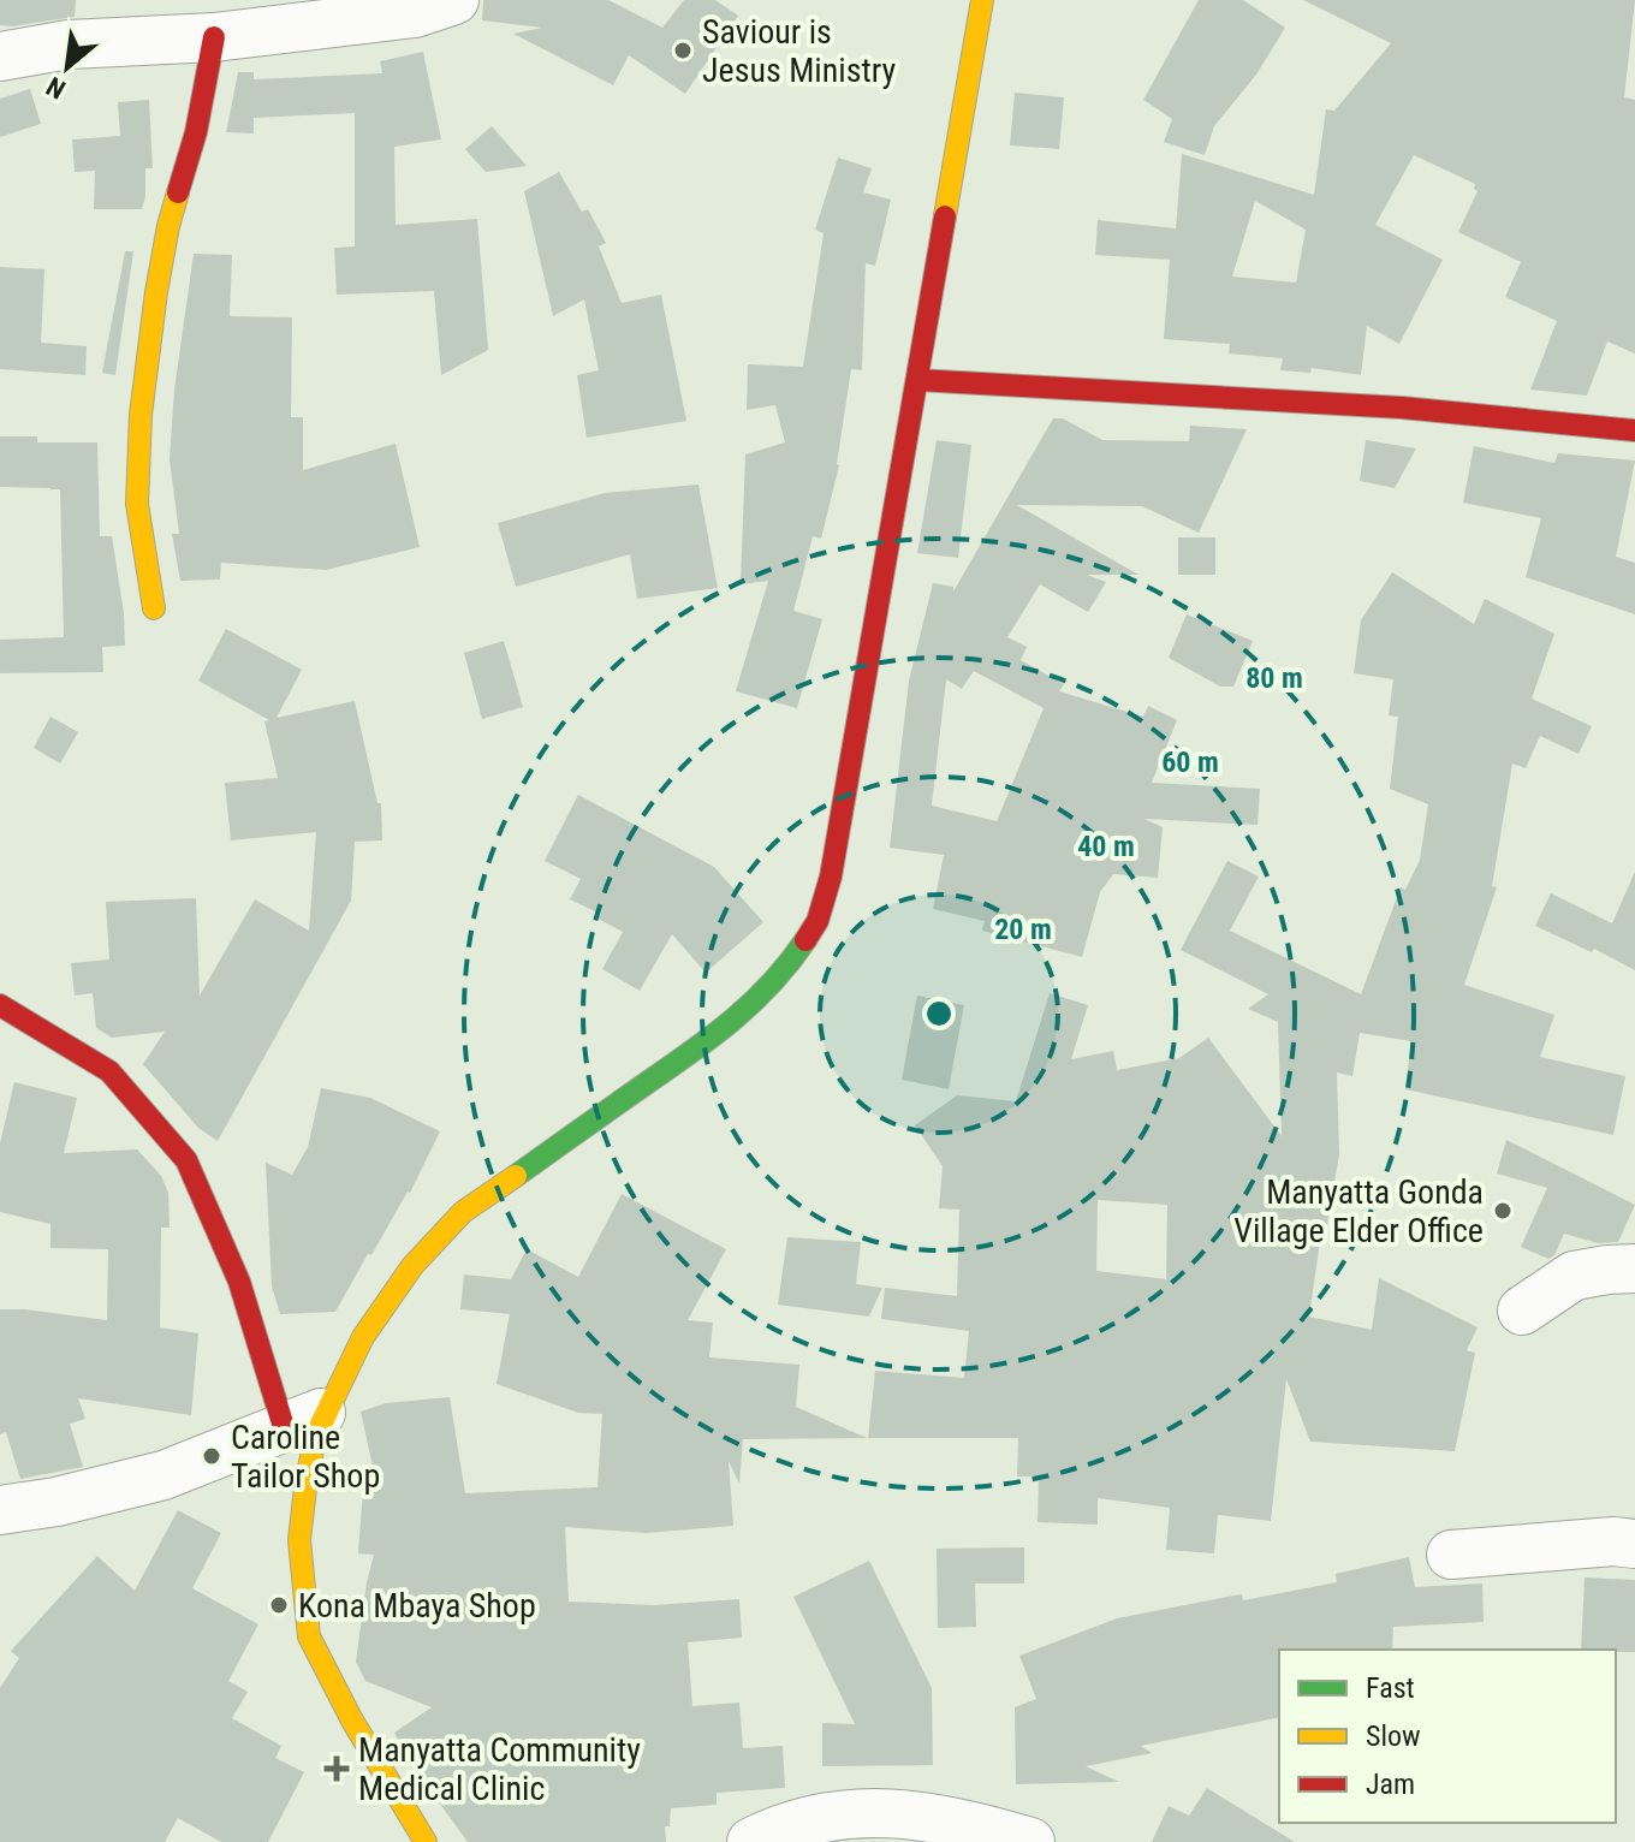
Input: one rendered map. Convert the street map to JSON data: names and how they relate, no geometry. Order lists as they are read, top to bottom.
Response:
{
  "places": {
    "other": [
      "Saviour is Jesus Ministry",
      "Manyatta Gonda Village Elder Office",
      "Caroline Tailor Shop",
      "Kona Mbaya Shop"
    ],
    "health": ["Manyatta Community Medical Clinic"]
  },
  "legend": ["Fast", "Slow", "Jam"],
  "north": "bottom left",
  "rings": [
    "80 m",
    "60 m",
    "40 m",
    "20 m"
  ]
}
